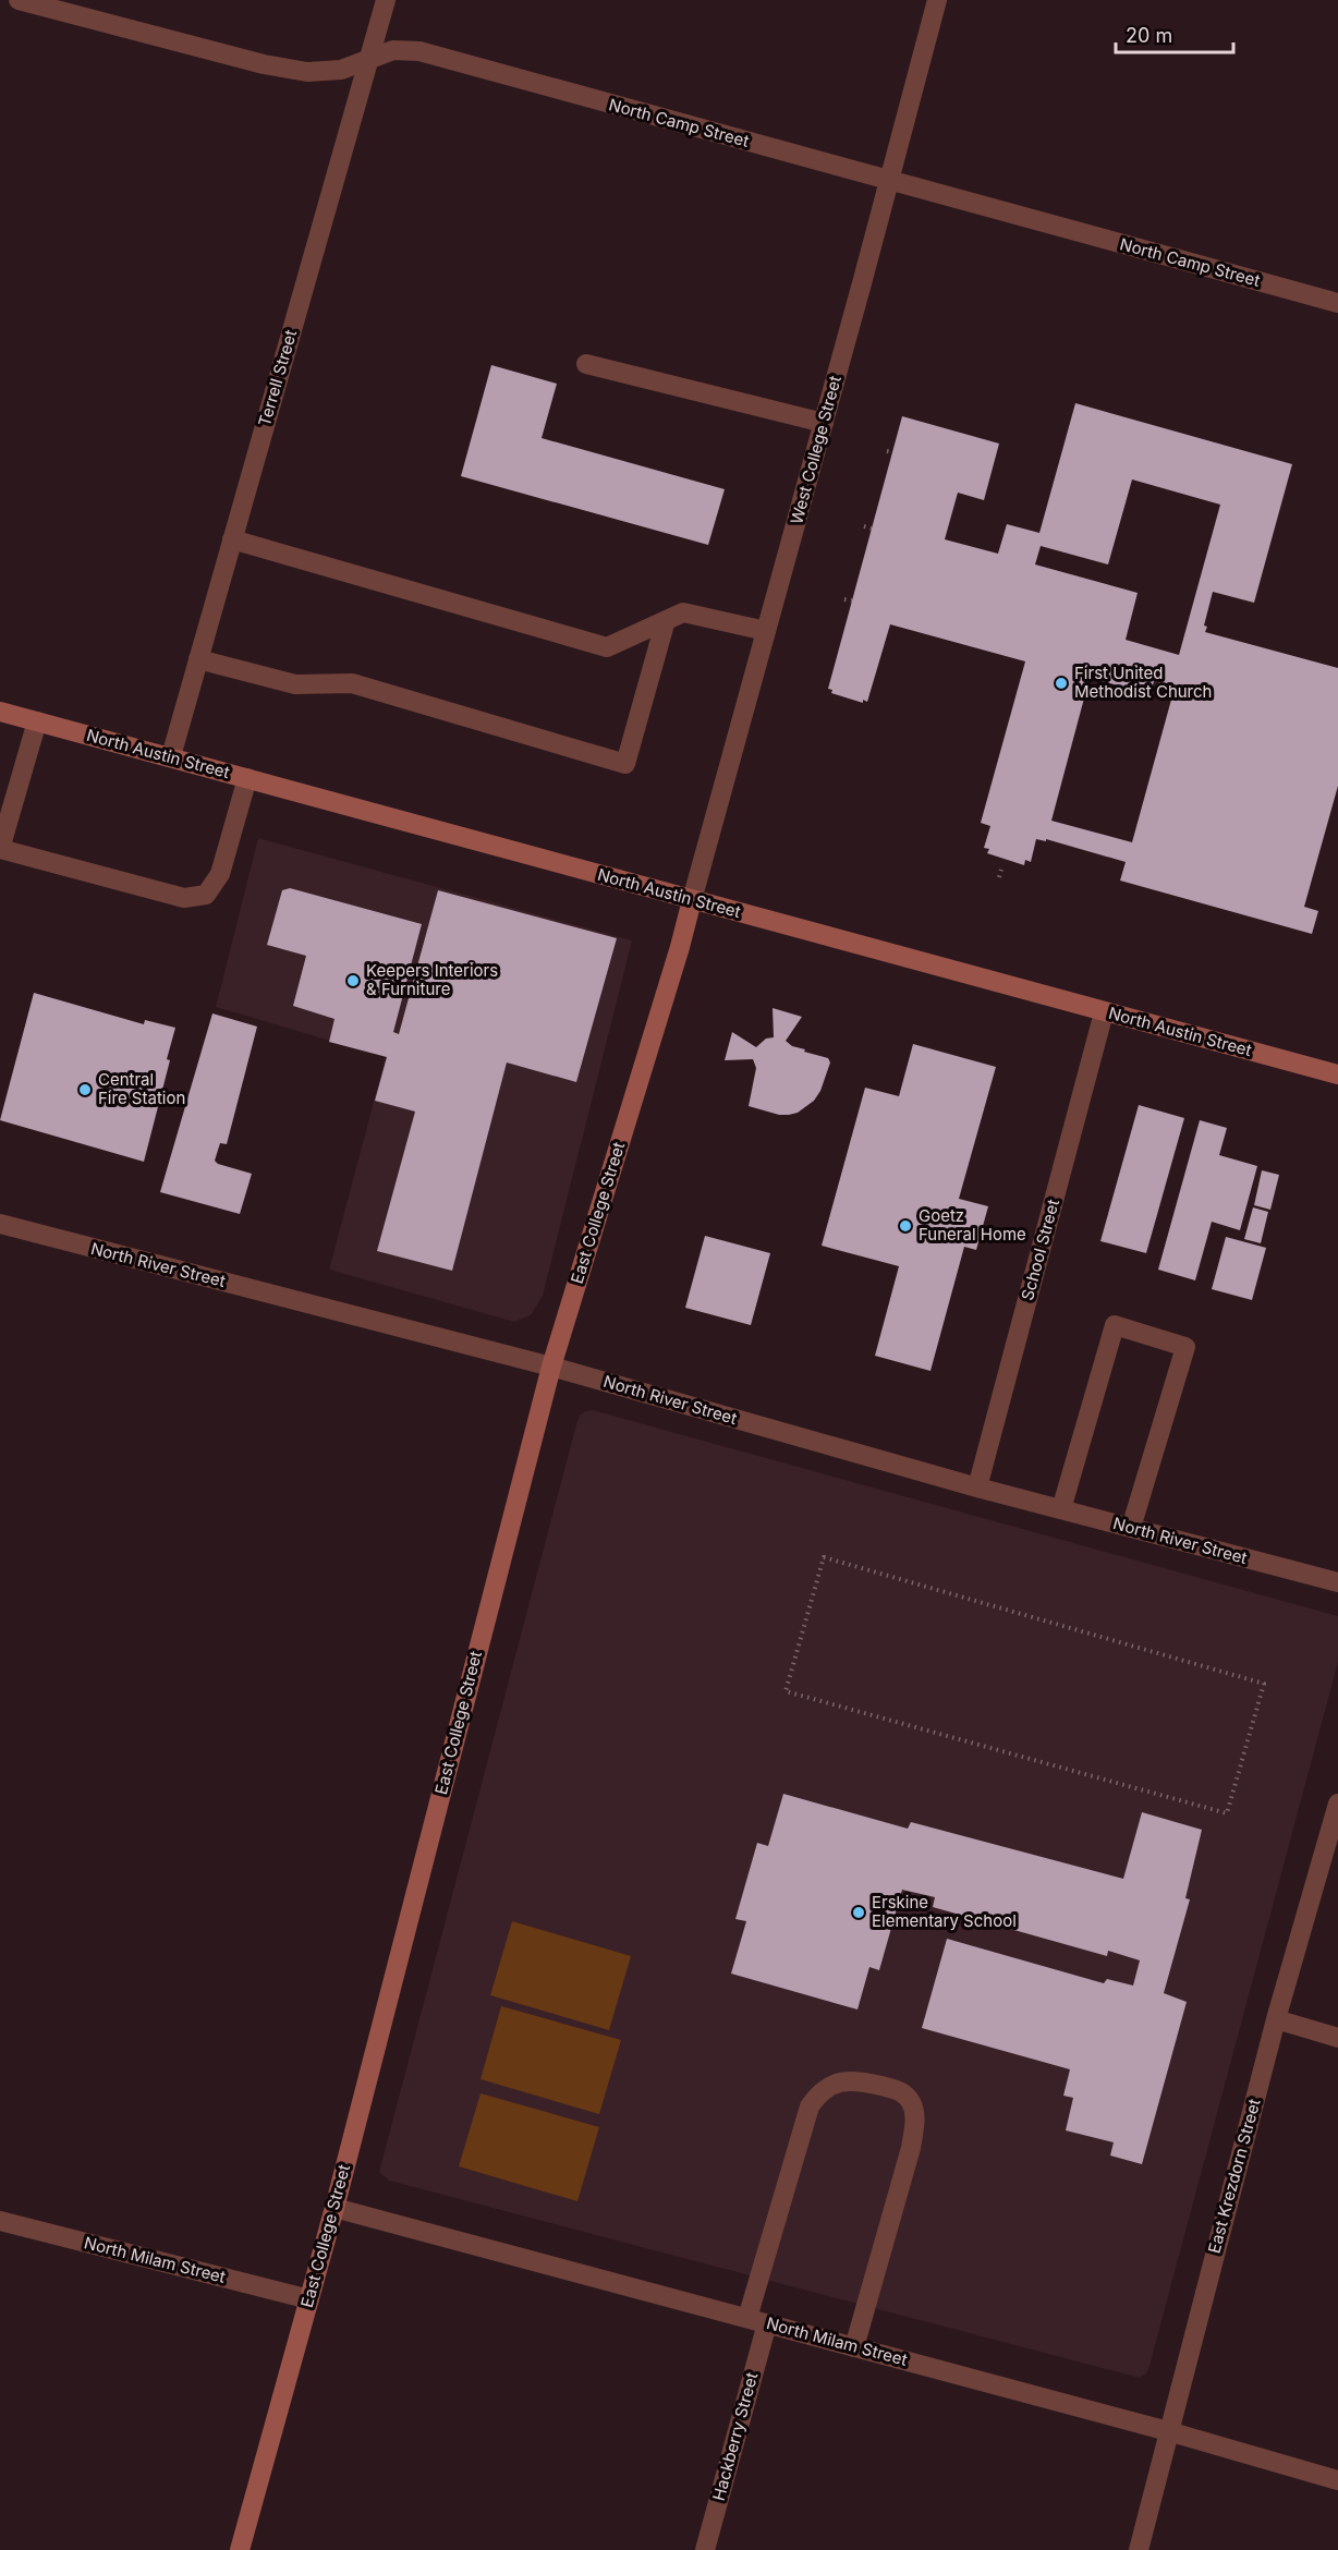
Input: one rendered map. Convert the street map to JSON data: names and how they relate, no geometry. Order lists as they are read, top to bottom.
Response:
{
  "streets": {
    "street": [
      "North Camp Street",
      "Terrell Street",
      "West College Street",
      "North Austin Street",
      "East College Street",
      "School Street",
      "North River Street",
      "East Krezdorn Street",
      "North Milam Street",
      "Hackberry Street"
    ]
  },
  "crossings": [
    ["North Camp Street", "Terrell Street"],
    ["North Camp Street", "West College Street"],
    ["Terrell Street", "North Austin Street"],
    ["West College Street", "North Austin Street"],
    ["West College Street", "East College Street"],
    ["North Austin Street", "East College Street"],
    ["North Austin Street", "School Street"],
    ["East College Street", "North River Street"],
    ["East College Street", "North Milam Street"],
    ["School Street", "North River Street"],
    ["East Krezdorn Street", "North Milam Street"],
    ["North Milam Street", "Hackberry Street"]
  ],
  "places": [
    "First United Methodist Church",
    "Keepers Interiors & Furniture",
    "Central Fire Station",
    "Goetz Funeral Home",
    "Erskine Elementary School"
  ],
  "scale_bar": "20 m"
}
